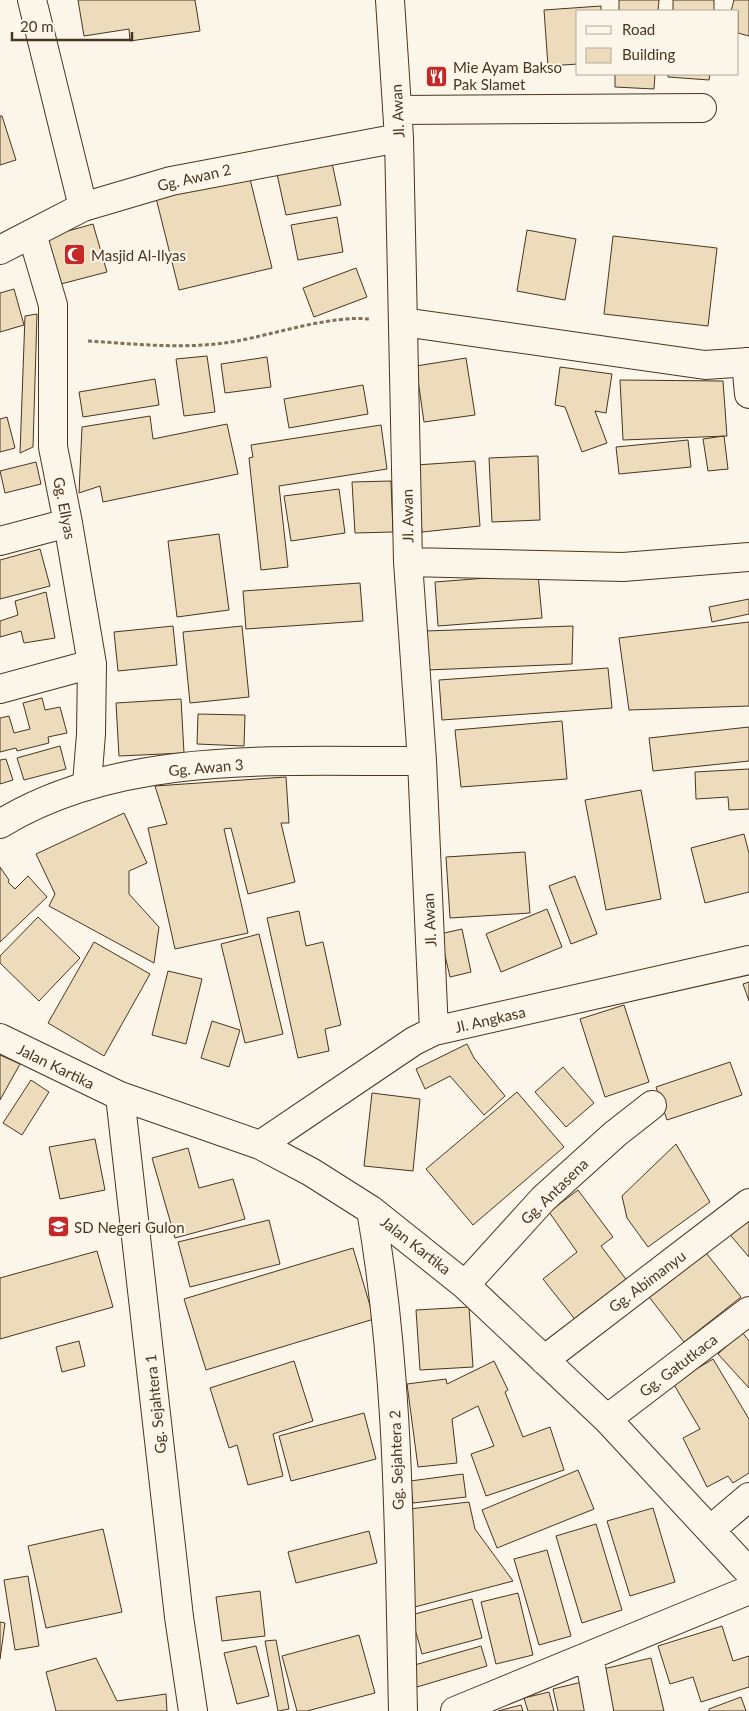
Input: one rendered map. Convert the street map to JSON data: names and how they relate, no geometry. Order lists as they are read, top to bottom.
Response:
{
  "streets": {
    "street": [
      "Jl. Awan",
      "Gg. Awan 2",
      "Gg. Ellyas",
      "Gg. Awan 3",
      "Jl. Angkasa",
      "Jalan Kartika",
      "Gg. Antasena",
      "Gg. Abimanyu",
      "Gg. Gatutkaca",
      "Gg. Sejahtera 1",
      "Gg. Sejahtera 2"
    ]
  },
  "crossings": [
    ["Jl. Awan", "Gg. Awan 2"],
    ["Jl. Awan", "Gg. Awan 3"],
    ["Jl. Awan", "Jl. Angkasa"],
    ["Gg. Awan 2", "Gg. Ellyas"],
    ["Gg. Ellyas", "Gg. Awan 3"],
    ["Jl. Angkasa", "Jalan Kartika"],
    ["Jalan Kartika", "Gg. Antasena"],
    ["Jalan Kartika", "Gg. Abimanyu"],
    ["Jalan Kartika", "Gg. Gatutkaca"],
    ["Jalan Kartika", "Gg. Sejahtera 1"],
    ["Jalan Kartika", "Gg. Sejahtera 2"]
  ],
  "places": {
    "restaurant": ["Mie Ayam Bakso Pak Slamet"],
    "mosque": ["Masjid Al-Ilyas"],
    "school or university": ["SD Negeri Gulon"]
  },
  "legend": ["Road", "Building"],
  "scale_bar": "20 m"
}
